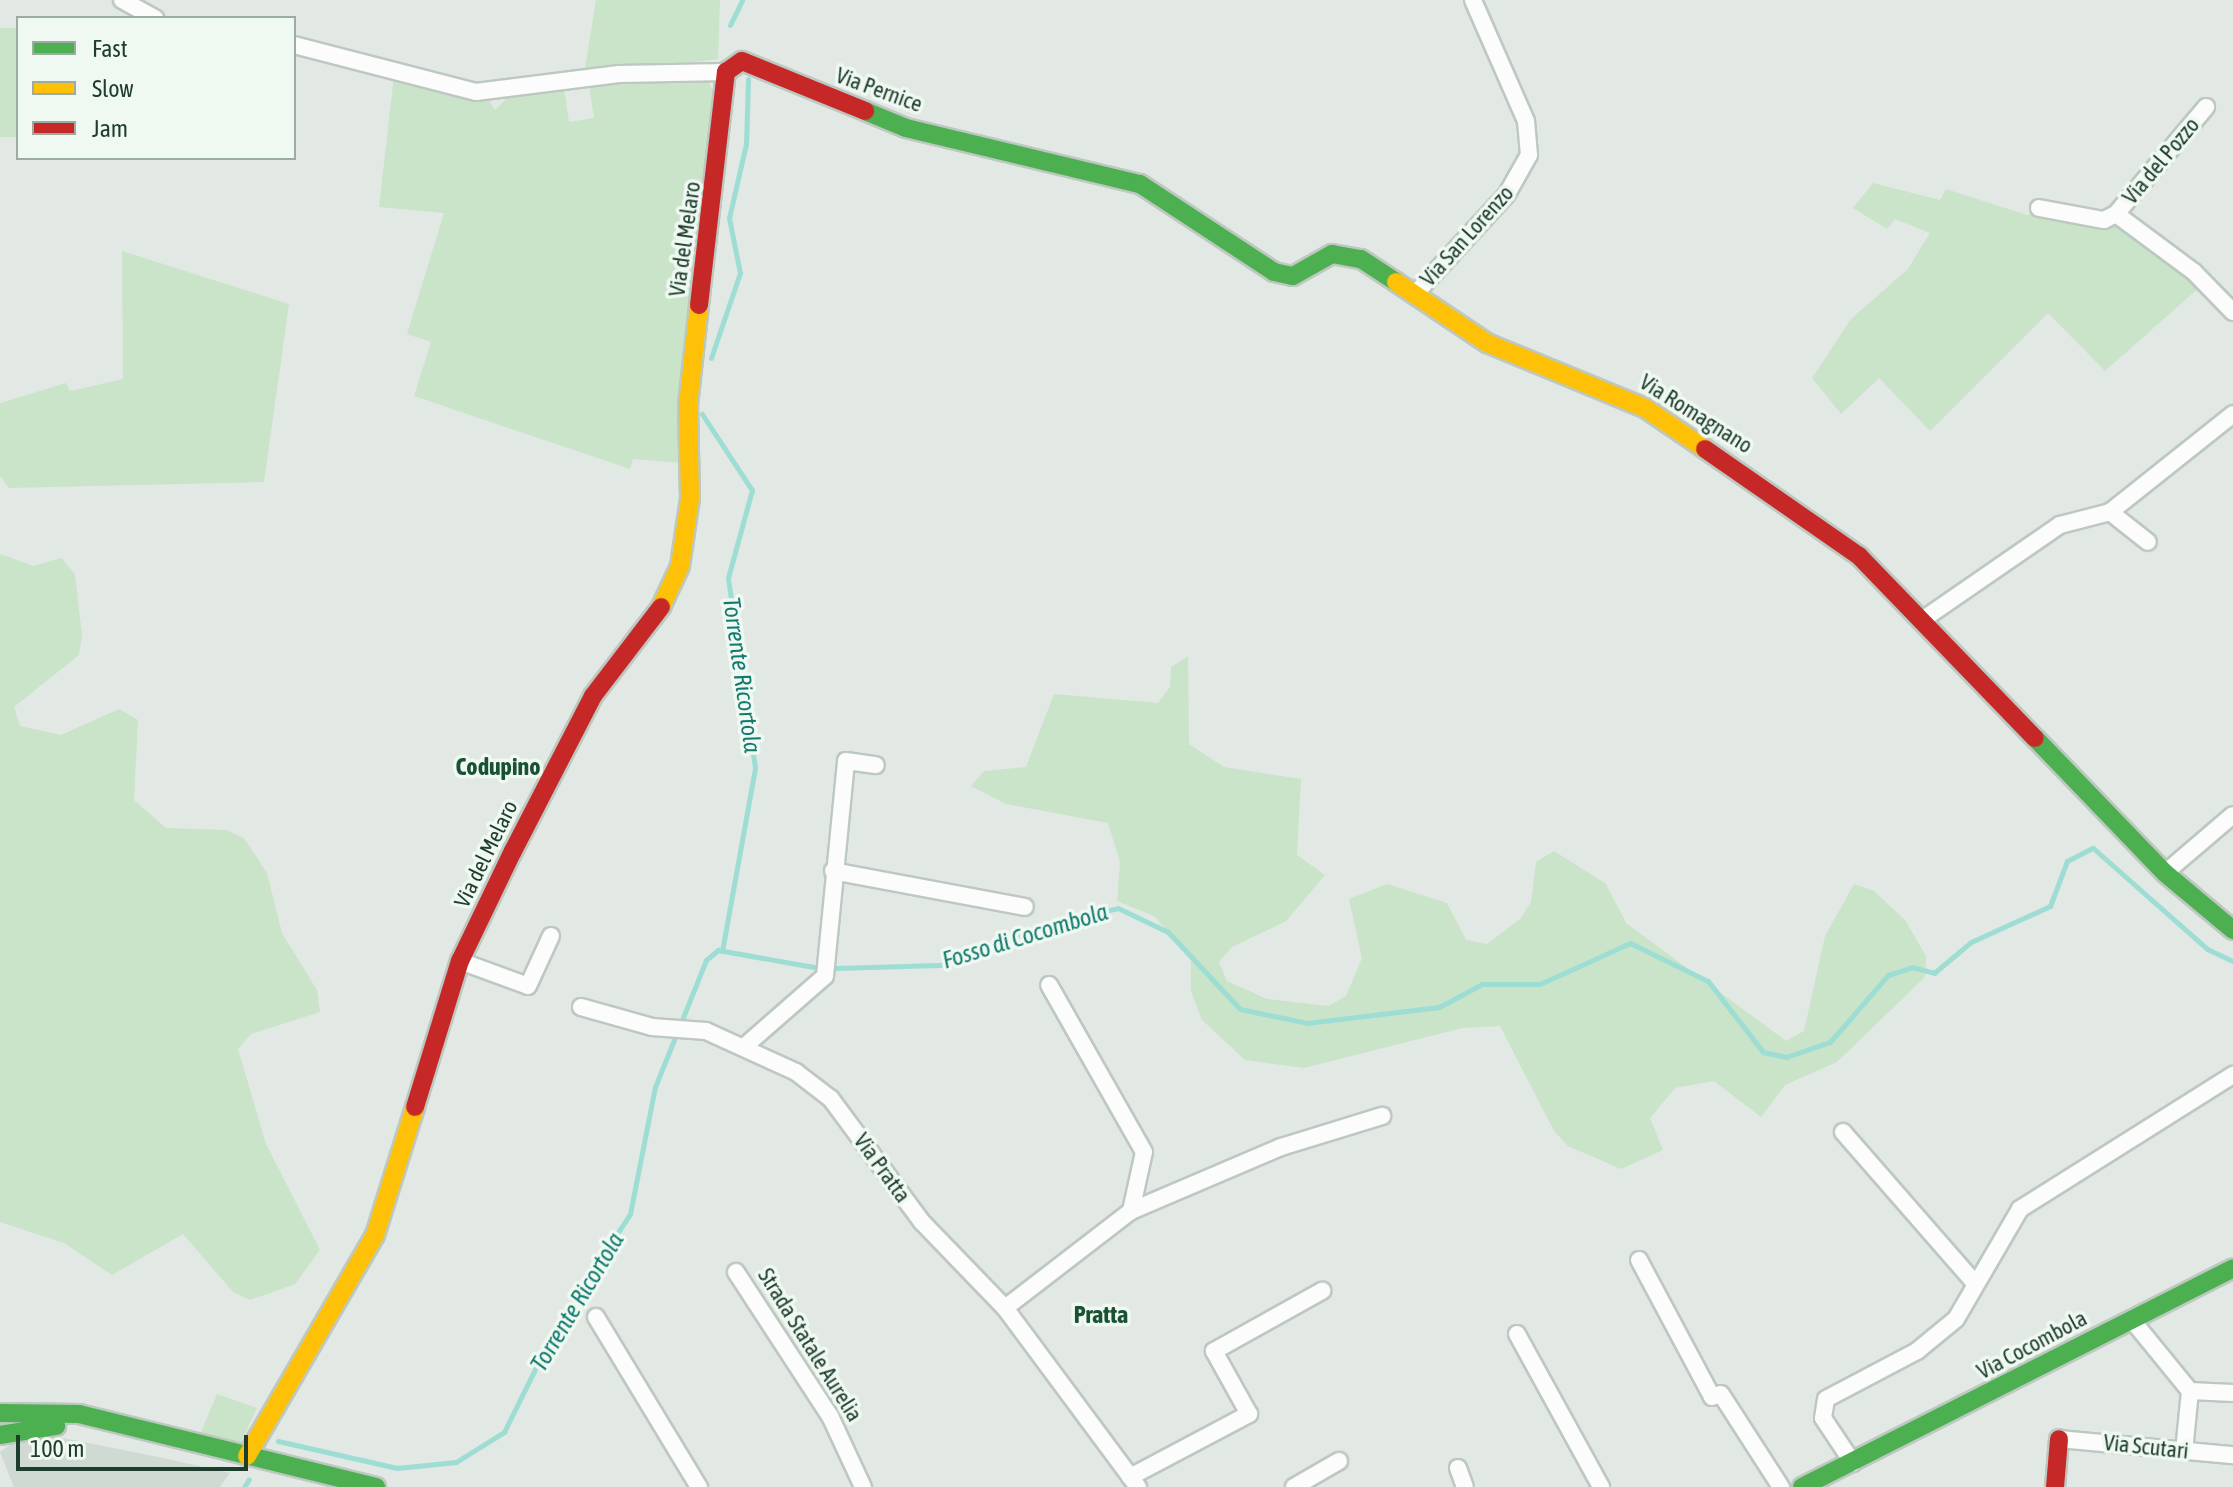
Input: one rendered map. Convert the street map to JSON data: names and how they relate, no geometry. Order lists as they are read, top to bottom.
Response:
{
  "streets": {
    "street": [
      "Via Pernice",
      "Via del Pozzo",
      "Via San Lorenzo",
      "Via del Melaro",
      "Via Romagnano",
      "Via Pratta",
      "Strada Statale Aurelia",
      "Via Cocombola",
      "Via Scutari"
    ]
  },
  "crossings": [
    ["Via Pernice", "Via San Lorenzo"],
    ["Via Pernice", "Via del Melaro"],
    ["Via Pernice", "Via Romagnano"],
    ["Via San Lorenzo", "Via Romagnano"]
  ],
  "districts": ["Codupino", "Pratta"],
  "water": ["Torrente Ricortola", "Fosso di Cocombola"],
  "legend": ["Fast", "Slow", "Jam"],
  "scale_bar": "100 m"
}
